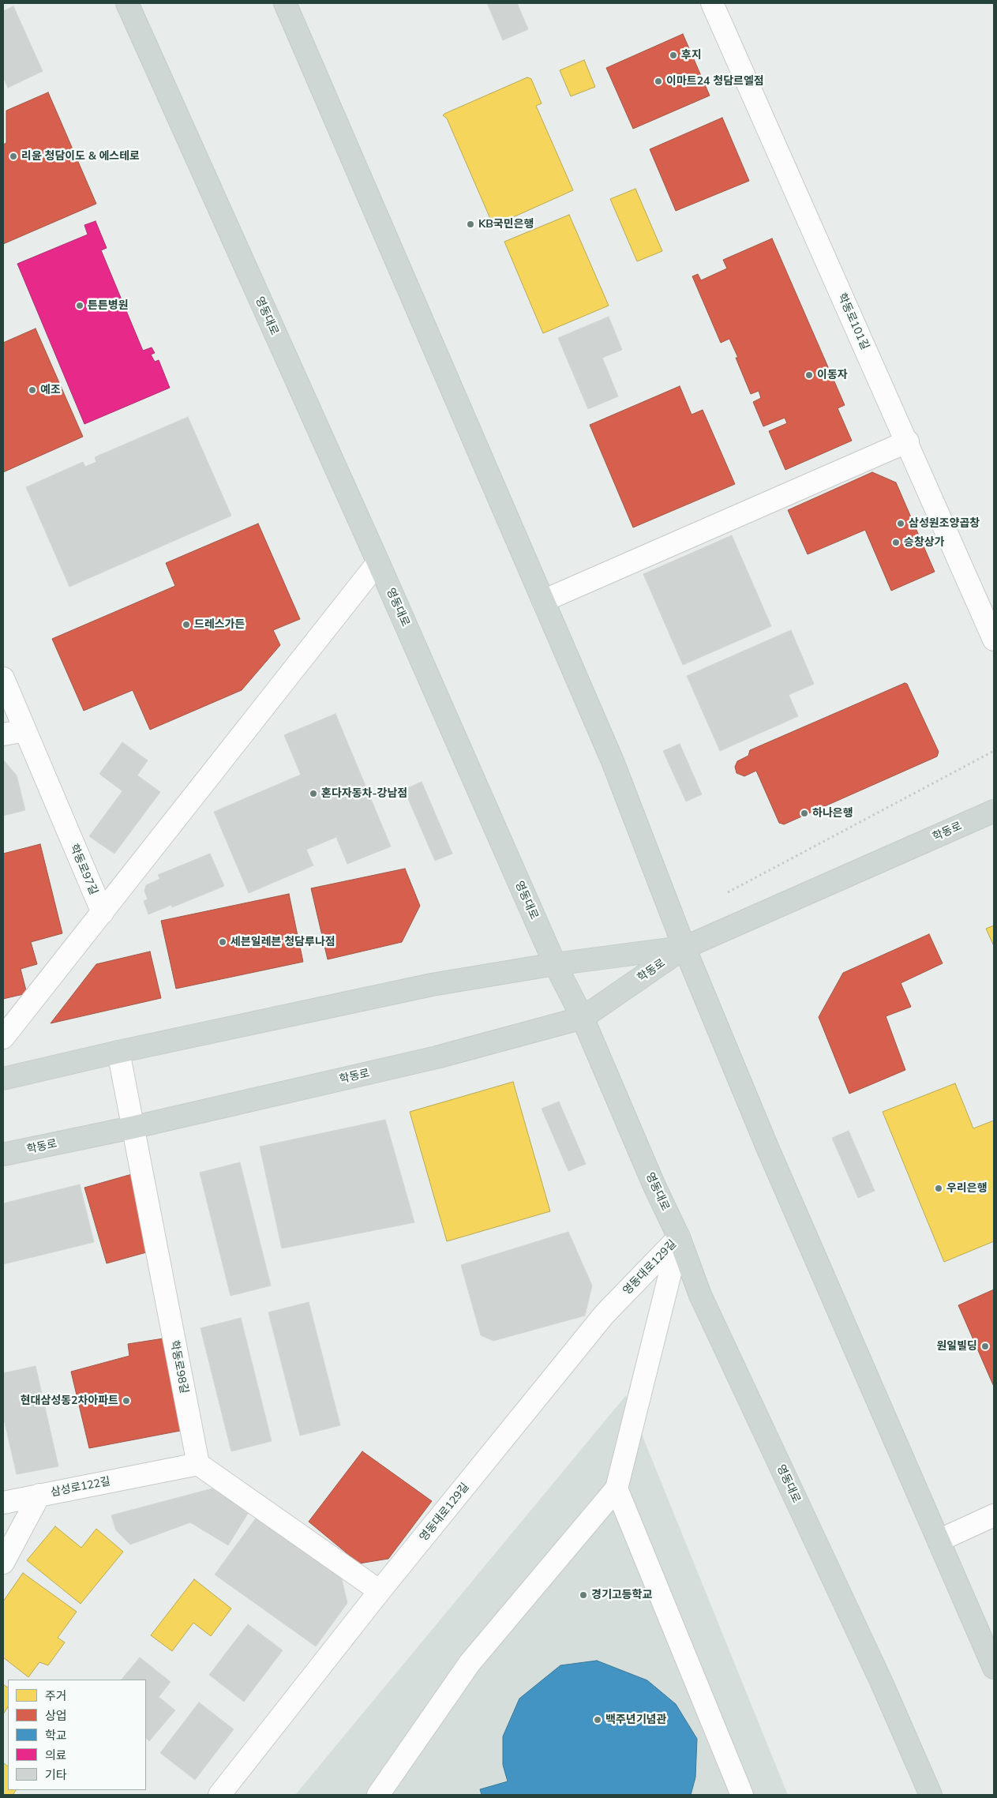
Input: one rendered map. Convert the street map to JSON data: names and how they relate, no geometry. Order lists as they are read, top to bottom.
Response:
{
  "streets": {
    "main road": ["영동대로", "학동로"],
    "street": [
      "학동로101길",
      "학동로97길",
      "영동대로129길",
      "학동로98길",
      "삼성로122길"
    ]
  },
  "crossings": [
    ["영동대로", "학동로"],
    ["영동대로", "영동대로129길"],
    ["학동로", "학동로98길"],
    ["학동로98길", "삼성로122길"]
  ],
  "places": [
    "후지",
    "이마트24 청담르엘점",
    "리윤 청담이도 & 에스테로",
    "KB국민은행",
    "튼튼병원",
    "이동자",
    "예조",
    "삼성원조양곱창",
    "승창상가",
    "드레스가든",
    "혼다자동차-강남점",
    "하나은행",
    "세븐일레븐 청담루나점",
    "우리은행",
    "원일빌딩",
    "현대삼성동2차아파트",
    "경기고등학교",
    "백주년기념관"
  ],
  "legend": [
    "주거",
    "상업",
    "학교",
    "의료",
    "기타"
  ]
}
